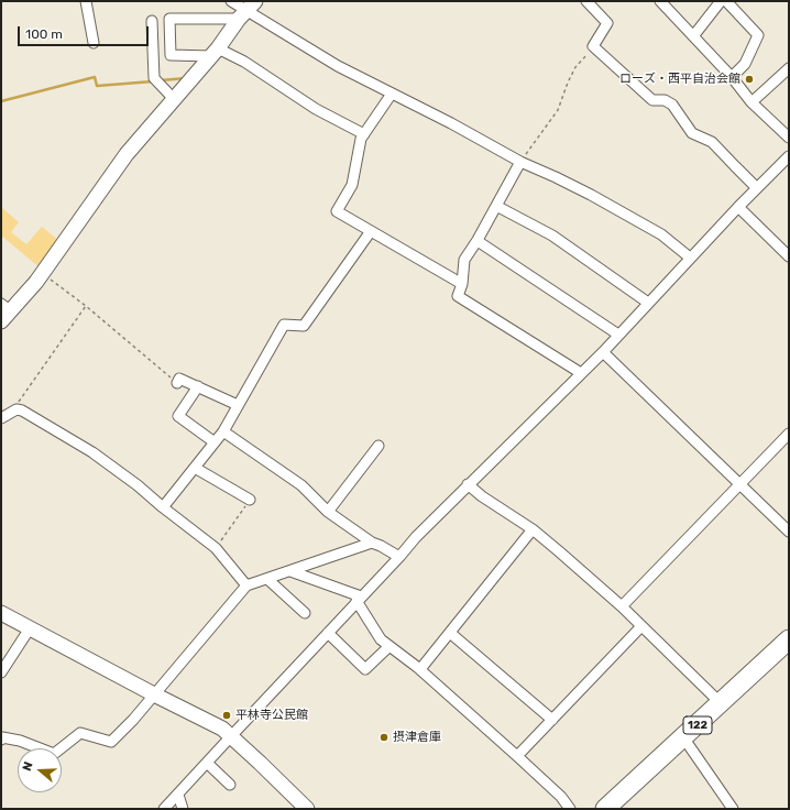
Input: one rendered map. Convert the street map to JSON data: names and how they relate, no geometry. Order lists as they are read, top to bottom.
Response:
{
  "streets": {
    "highway": ["122"]
  },
  "places": ["ローズ・西平自治会館", "平林寺公民館", "摂津倉庫"],
  "scale_bar": "100 m",
  "north": "left"
}
